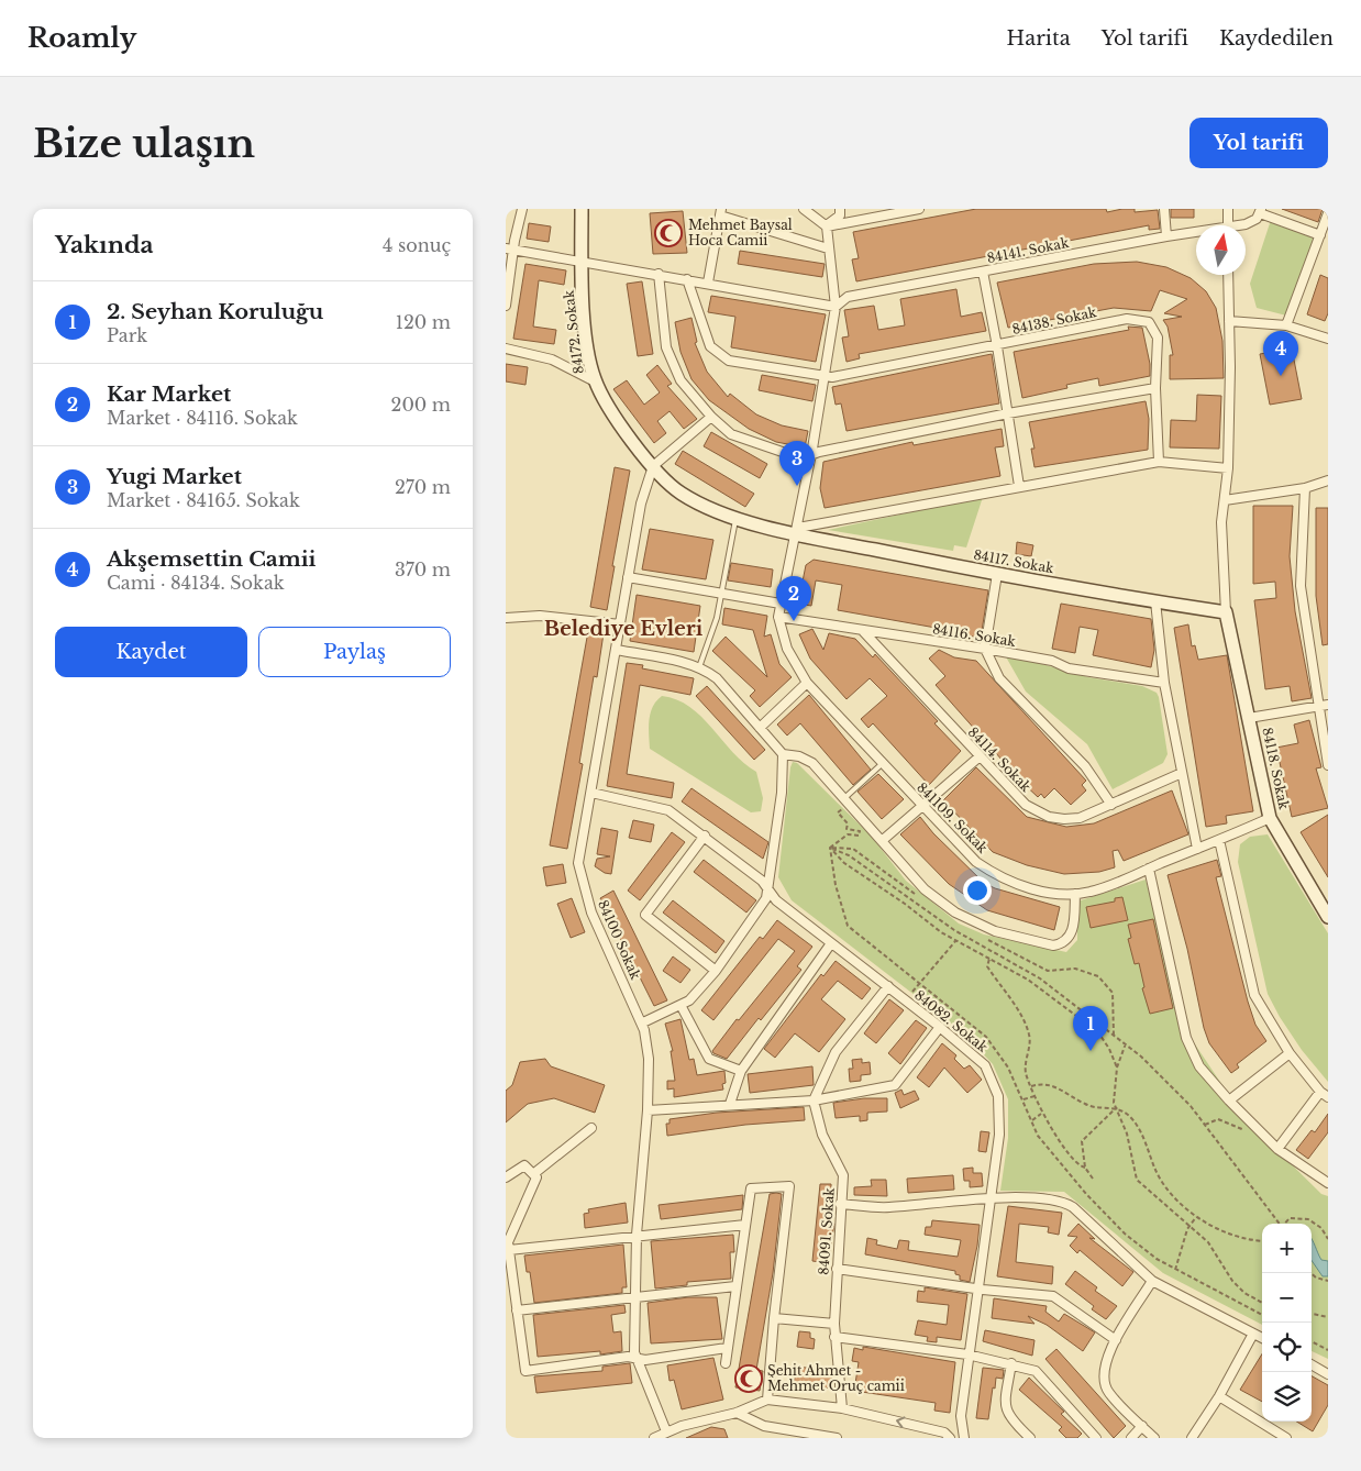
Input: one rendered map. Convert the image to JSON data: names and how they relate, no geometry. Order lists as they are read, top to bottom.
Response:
{
  "streets": {
    "main road": ["84172. Sokak", "84117. Sokak", "84118. Sokak"],
    "street": [
      "84141. Sokak",
      "84138. Sokak",
      "84116. Sokak",
      "84114. Sokak",
      "841109. Sokak",
      "84100 Sokak",
      "84082. Sokak",
      "84091. Sokak"
    ]
  },
  "crossings": [
    ["84172. Sokak", "84117. Sokak"],
    ["84172. Sokak", "84100 Sokak"],
    ["84117. Sokak", "84118. Sokak"],
    ["84116. Sokak", "84114. Sokak"],
    ["84116. Sokak", "841109. Sokak"],
    ["84118. Sokak", "841109. Sokak"],
    ["84100 Sokak", "84082. Sokak"]
  ],
  "districts": ["Belediye Evleri"],
  "places": {
    "mosque": ["Mehmet Baysal Hoca Camii", "Şehit Ahmet - Mehmet Oruç camii"]
  },
  "north": "top",
  "page": {
    "header": "Roamly",
    "nav": ["Harita", "Yol tarifi", "Kaydedilen"],
    "buttons": [
      "Yol tarifi",
      ["Kaydet", "Paylaş"]
    ],
    "title": "Bize ulaşın",
    "heading": ["Yakında", "4 sonuç"],
    "list": [
      {
        "mark": "1",
        "name": "2. Seyhan Koruluğu",
        "note": "Park",
        "value": "120 m"
      },
      {
        "mark": "2",
        "name": "Kar Market",
        "note": "Market · 84116. Sokak",
        "value": "200 m"
      },
      {
        "mark": "3",
        "name": "Yugi Market",
        "note": "Market · 84165. Sokak",
        "value": "270 m"
      },
      {
        "mark": "4",
        "name": "Akşemsettin Camii",
        "note": "Cami · 84134. Sokak",
        "value": "370 m"
      }
    ],
    "pins": [
      "4",
      "3",
      "2",
      "1"
    ],
    "map_buttons": ["+", "−"]
  }
}
